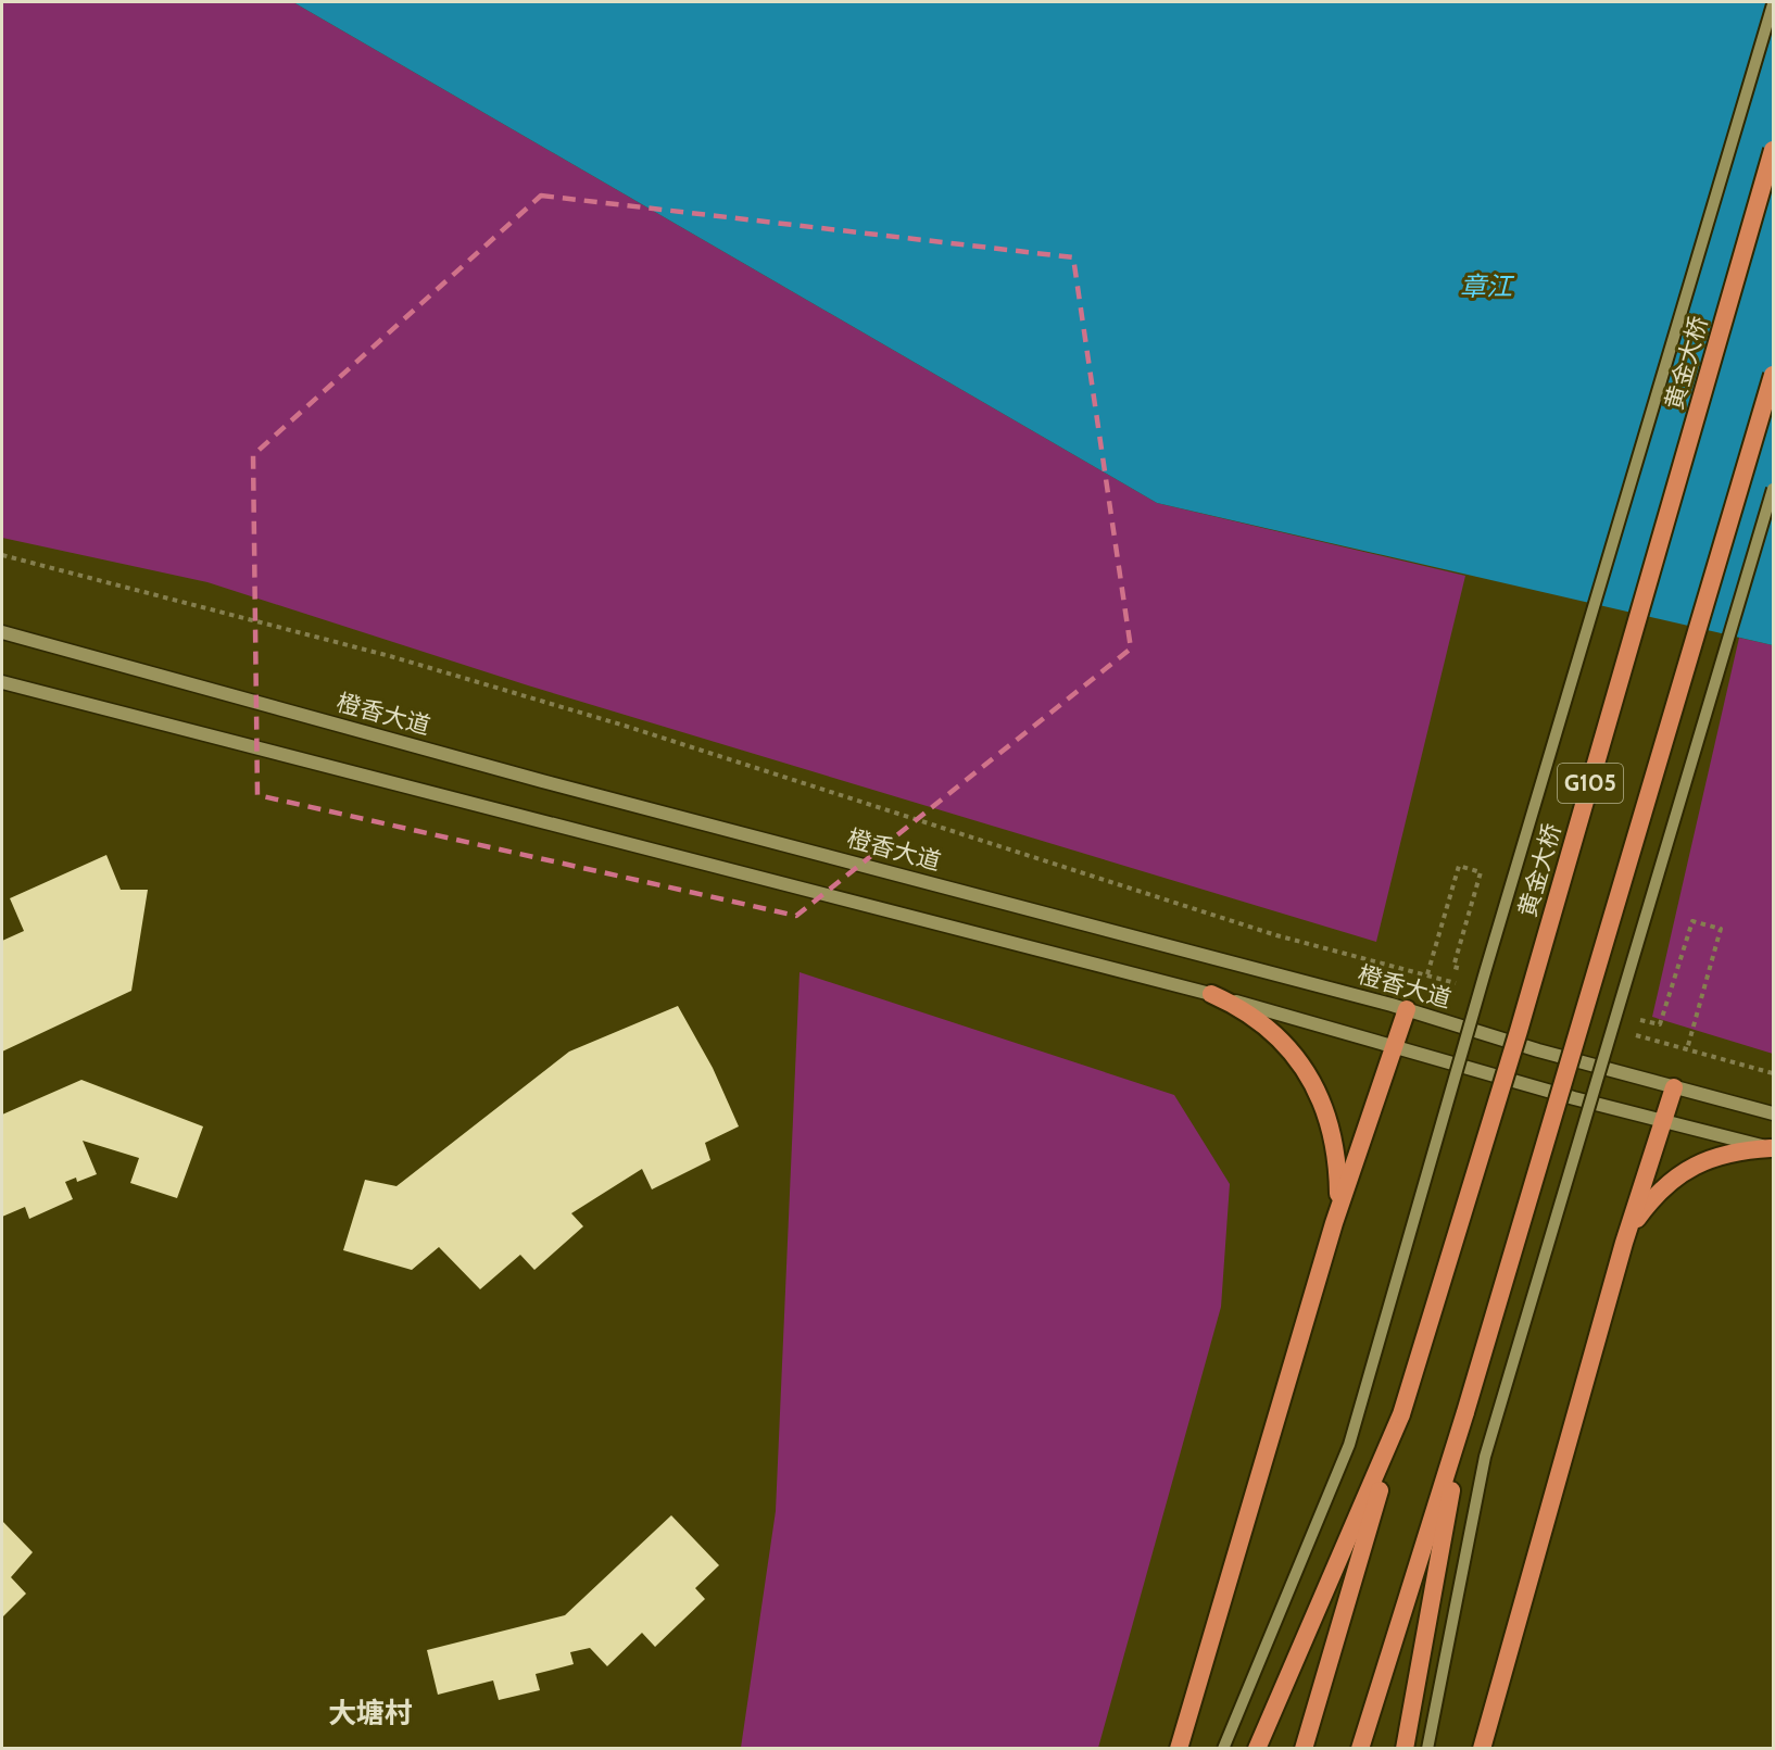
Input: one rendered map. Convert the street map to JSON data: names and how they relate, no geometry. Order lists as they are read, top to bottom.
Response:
{
  "streets": {
    "highway": ["黄金大桥", "G105"],
    "main road": ["橙香大道"]
  },
  "districts": ["大塘村"],
  "water": ["章江"]
}
